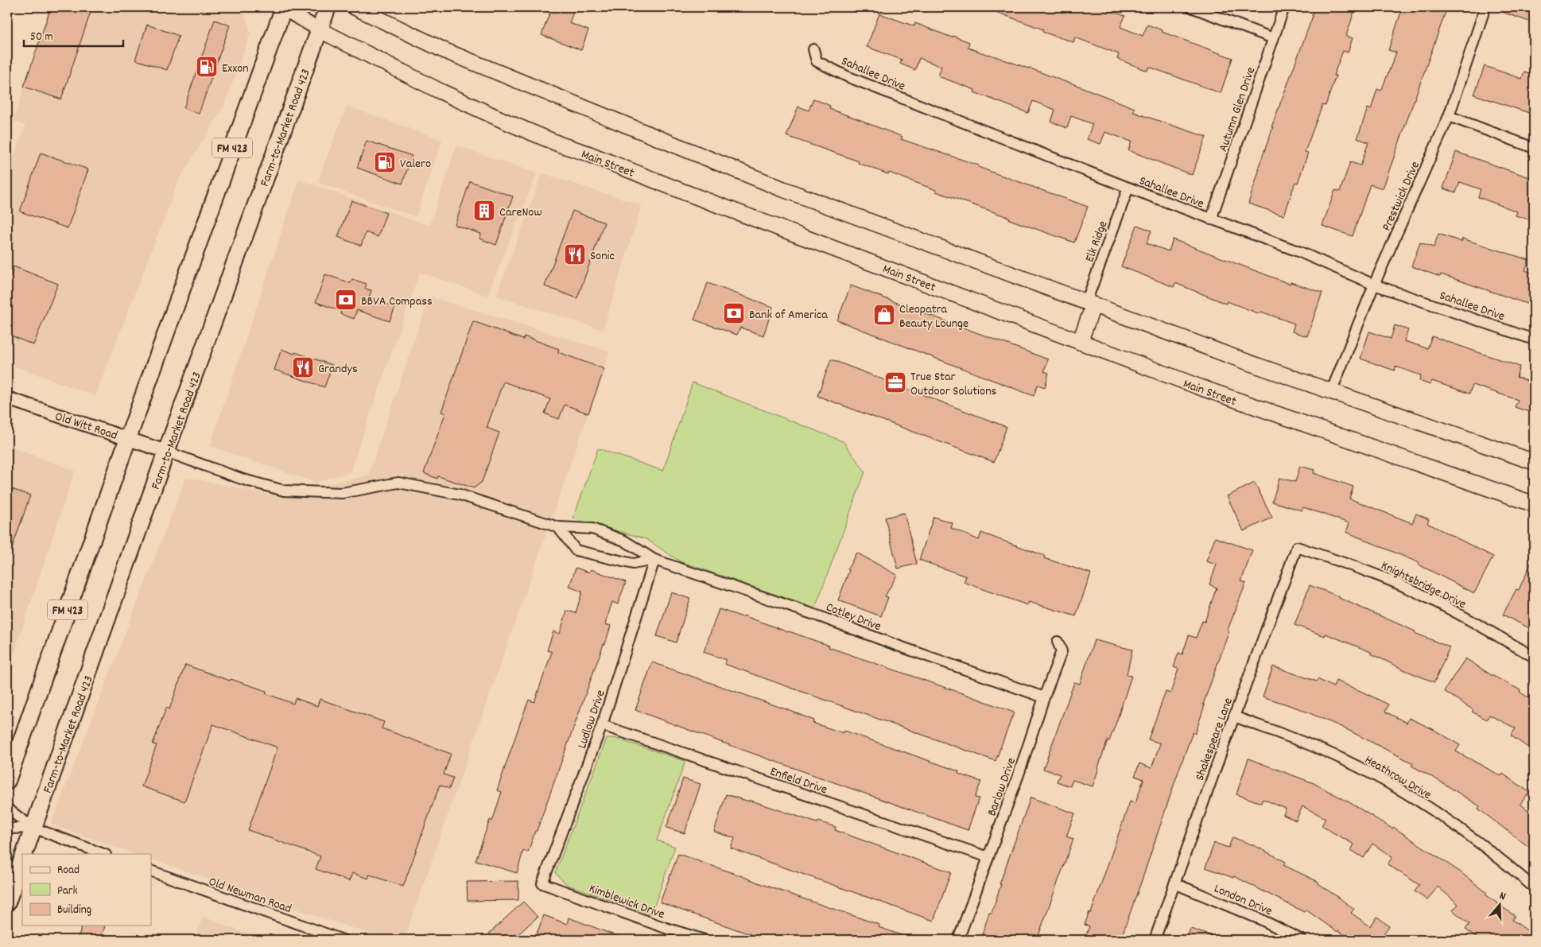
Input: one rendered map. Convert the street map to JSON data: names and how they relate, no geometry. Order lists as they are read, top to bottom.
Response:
{
  "streets": {
    "main road": ["Farm-to-Market Road 423", "FM 423", "Main Street"],
    "street": [
      "Sahallee Drive",
      "Autumn Glen Drive",
      "Prestwick Drive",
      "Elk Ridge",
      "Old Witt Road",
      "Knightsbridge Drive",
      "Cotley Drive",
      "Ludlow Drive",
      "Shakespeare Lane",
      "Heathrow Drive",
      "Enfield Drive",
      "Barlow Drive",
      "Old Newman Road",
      "London Drive",
      "Kimblewick Drive"
    ]
  },
  "crossings": [
    ["Sahallee Drive", "Autumn Glen Drive"],
    ["Sahallee Drive", "Prestwick Drive"],
    ["Sahallee Drive", "Elk Ridge"],
    ["Farm-to-Market Road 423", "Main Street"],
    ["Farm-to-Market Road 423", "Old Witt Road"],
    ["FM 423", "Old Witt Road"],
    ["Knightsbridge Drive", "Shakespeare Lane"],
    ["Cotley Drive", "Ludlow Drive"],
    ["Cotley Drive", "Barlow Drive"],
    ["Ludlow Drive", "Enfield Drive"],
    ["Ludlow Drive", "Kimblewick Drive"],
    ["Shakespeare Lane", "Heathrow Drive"],
    ["Shakespeare Lane", "London Drive"],
    ["Enfield Drive", "Barlow Drive"]
  ],
  "places": {
    "fuel station": ["Exxon", "Valero"],
    "building": ["CareNow"],
    "restaurant": ["Sonic", "Grandys"],
    "bank": ["BBVA Compass", "Bank of America"],
    "shop": ["Cleopatra Beauty Lounge"],
    "office": ["True Star Outdoor Solutions"]
  },
  "legend": ["Road", "Park", "Building"],
  "scale_bar": "50 m",
  "north": "top"
}
